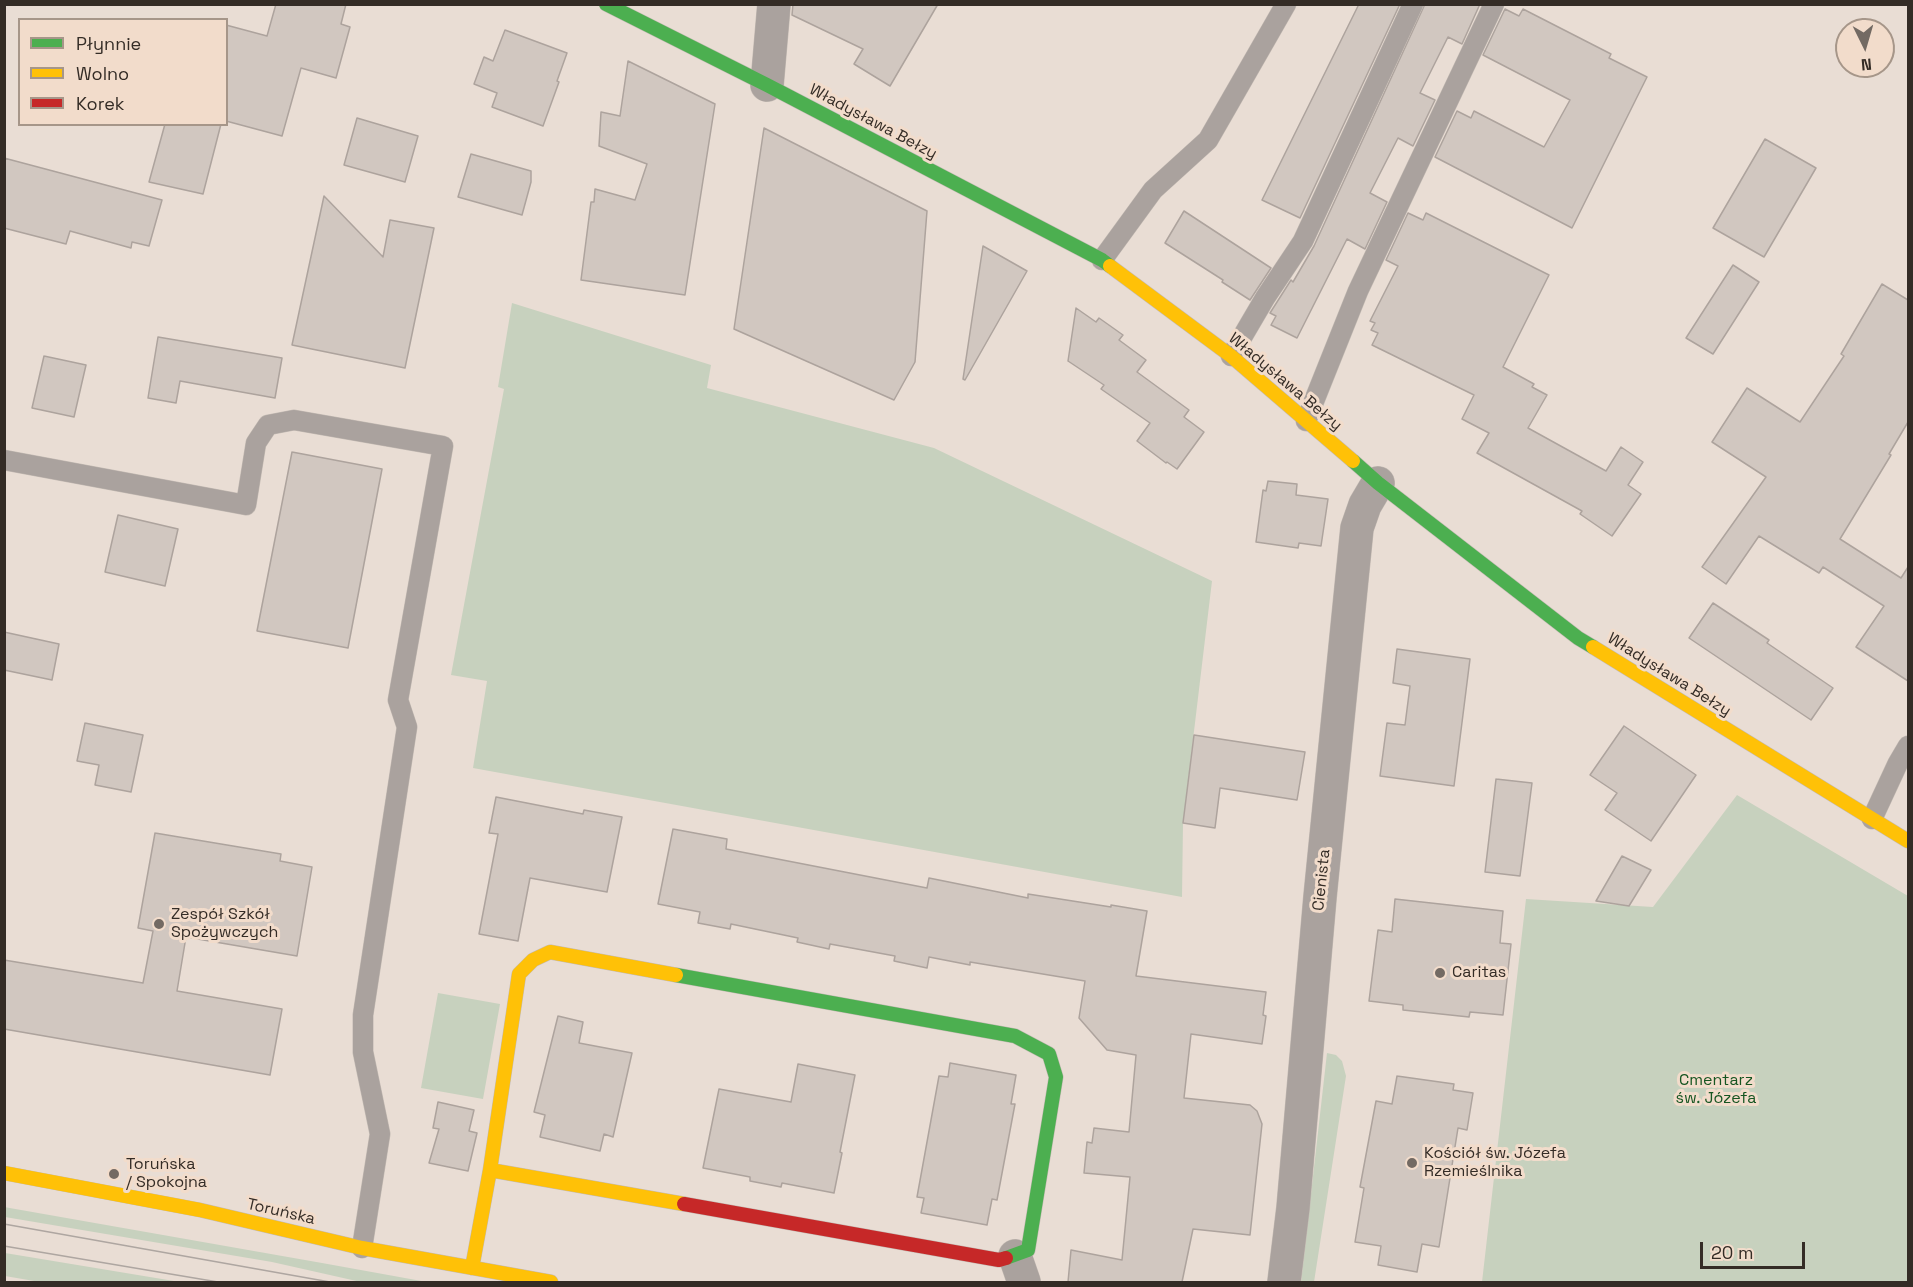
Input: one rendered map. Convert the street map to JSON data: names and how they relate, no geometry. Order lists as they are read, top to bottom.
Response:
{
  "streets": {
    "street": ["Władysława Bełzy", "Cienista", "Toruńska"]
  },
  "crossings": [
    ["Władysława Bełzy", "Cienista"]
  ],
  "parks": ["Cmentarz św. Józefa"],
  "places": [
    "Zespół Szkół Spożywczych",
    "Caritas",
    "Kościół św. Józefa Rzemieślnika",
    "Toruńska / Spokojna"
  ],
  "legend": ["Płynnie", "Wolno", "Korek"],
  "scale_bar": "20 m",
  "north": "bottom"
}
